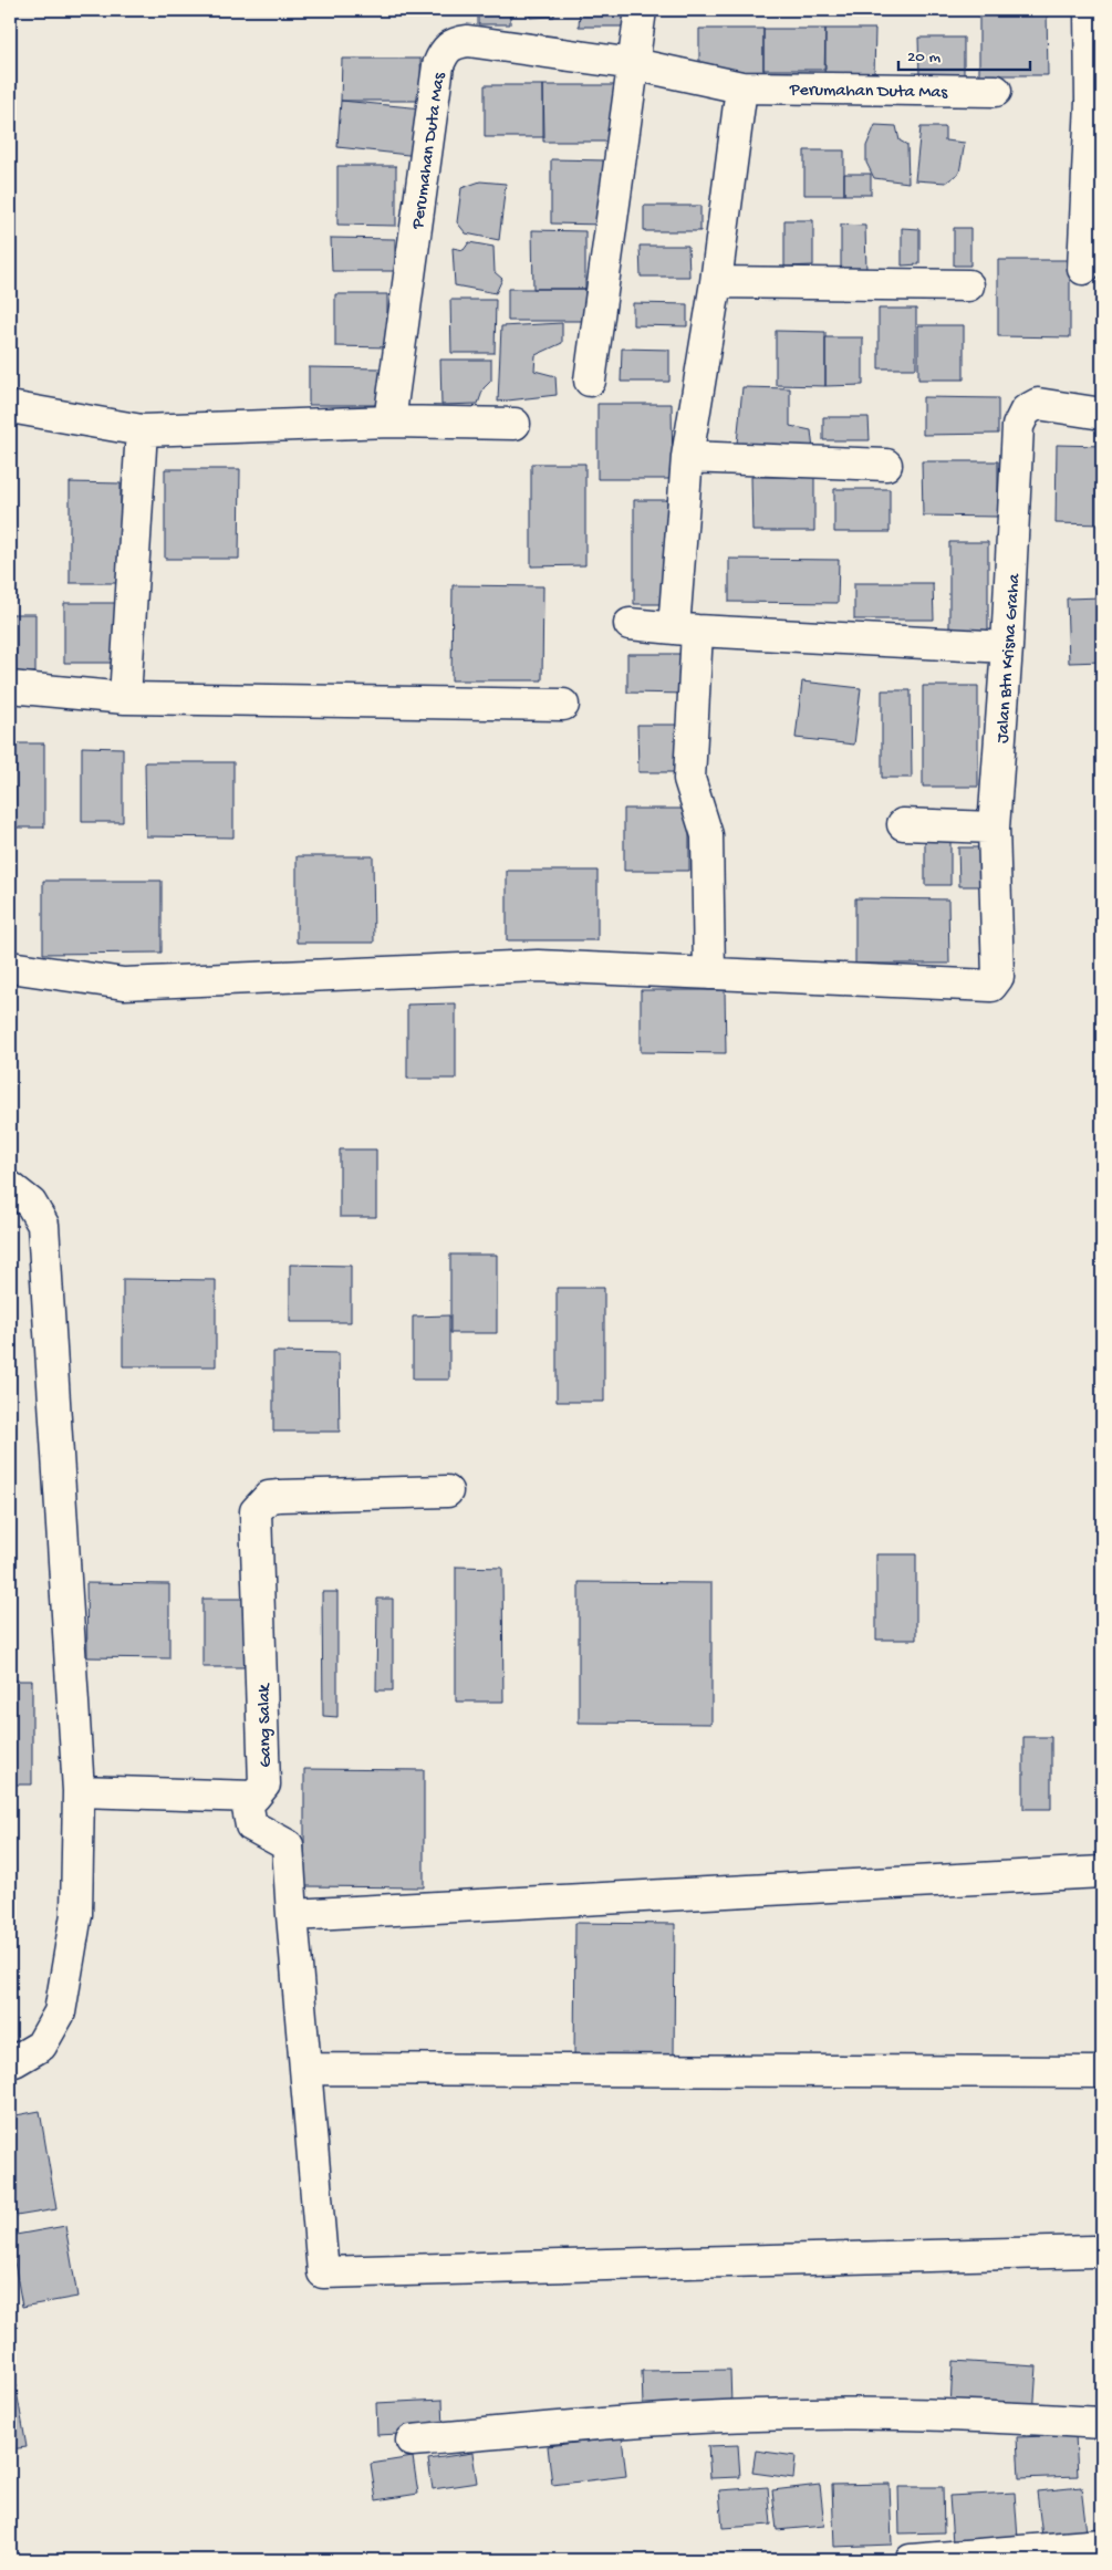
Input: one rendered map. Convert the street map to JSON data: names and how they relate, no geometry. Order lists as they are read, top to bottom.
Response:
{
  "streets": {
    "street": ["Perumahan Duta Mas", "Jalan Btn Krisna Graha", "Gang Salak"]
  },
  "scale_bar": "20 m"
}
